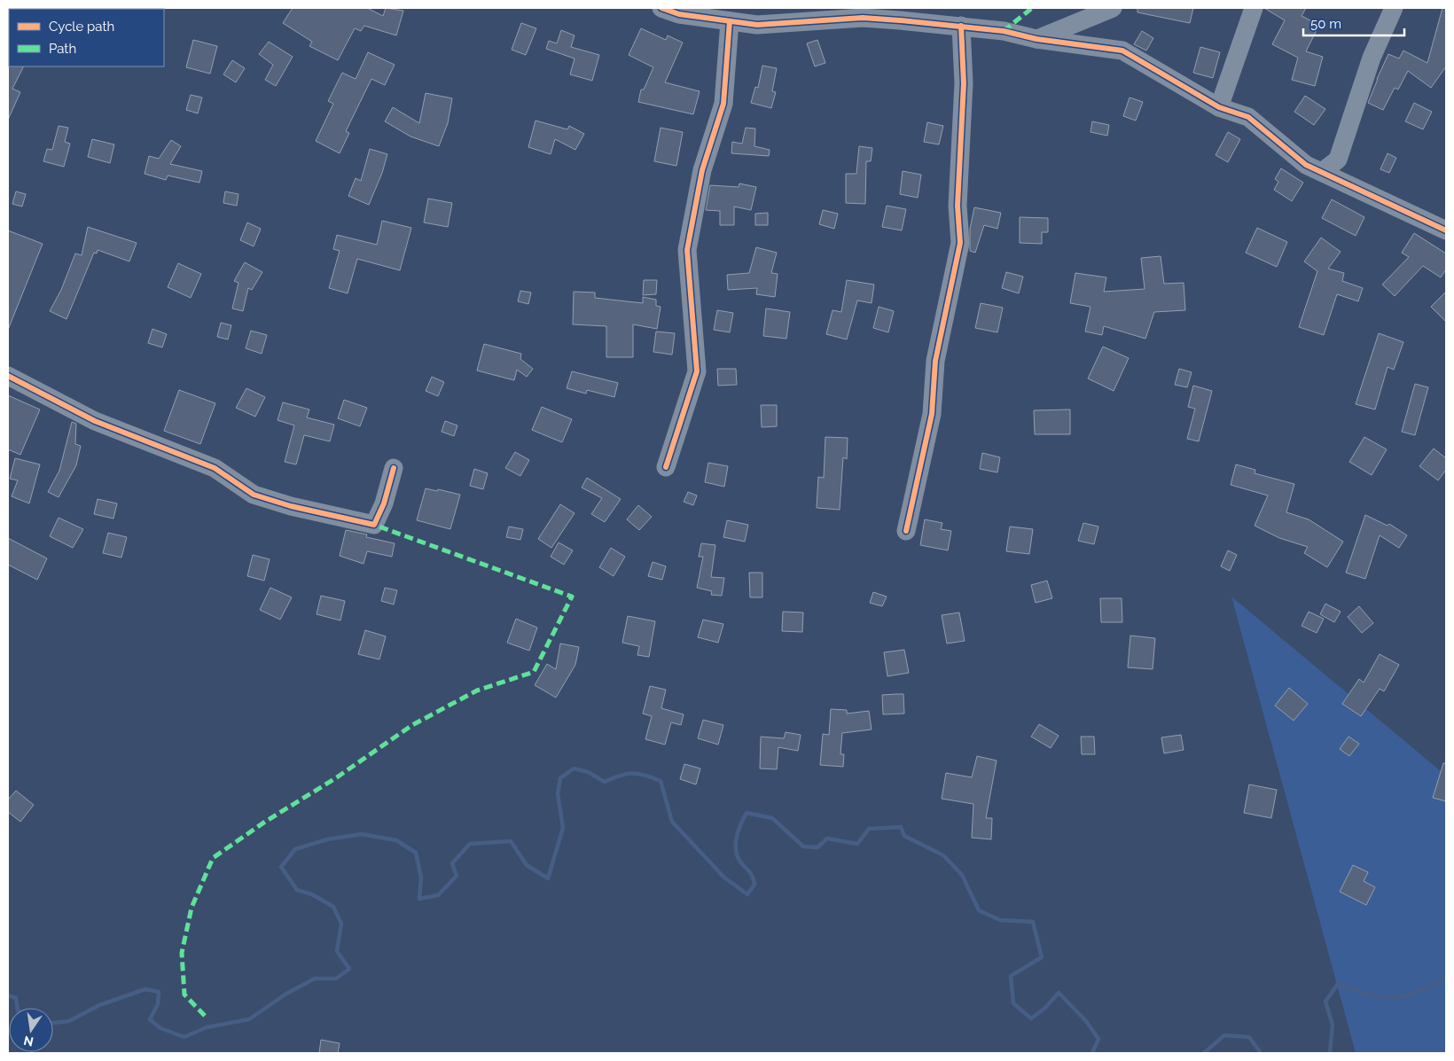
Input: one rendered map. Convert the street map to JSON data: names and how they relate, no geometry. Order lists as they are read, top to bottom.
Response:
{
  "legend": ["Cycle path", "Path"],
  "scale_bar": "50 m",
  "north": "bottom"
}
